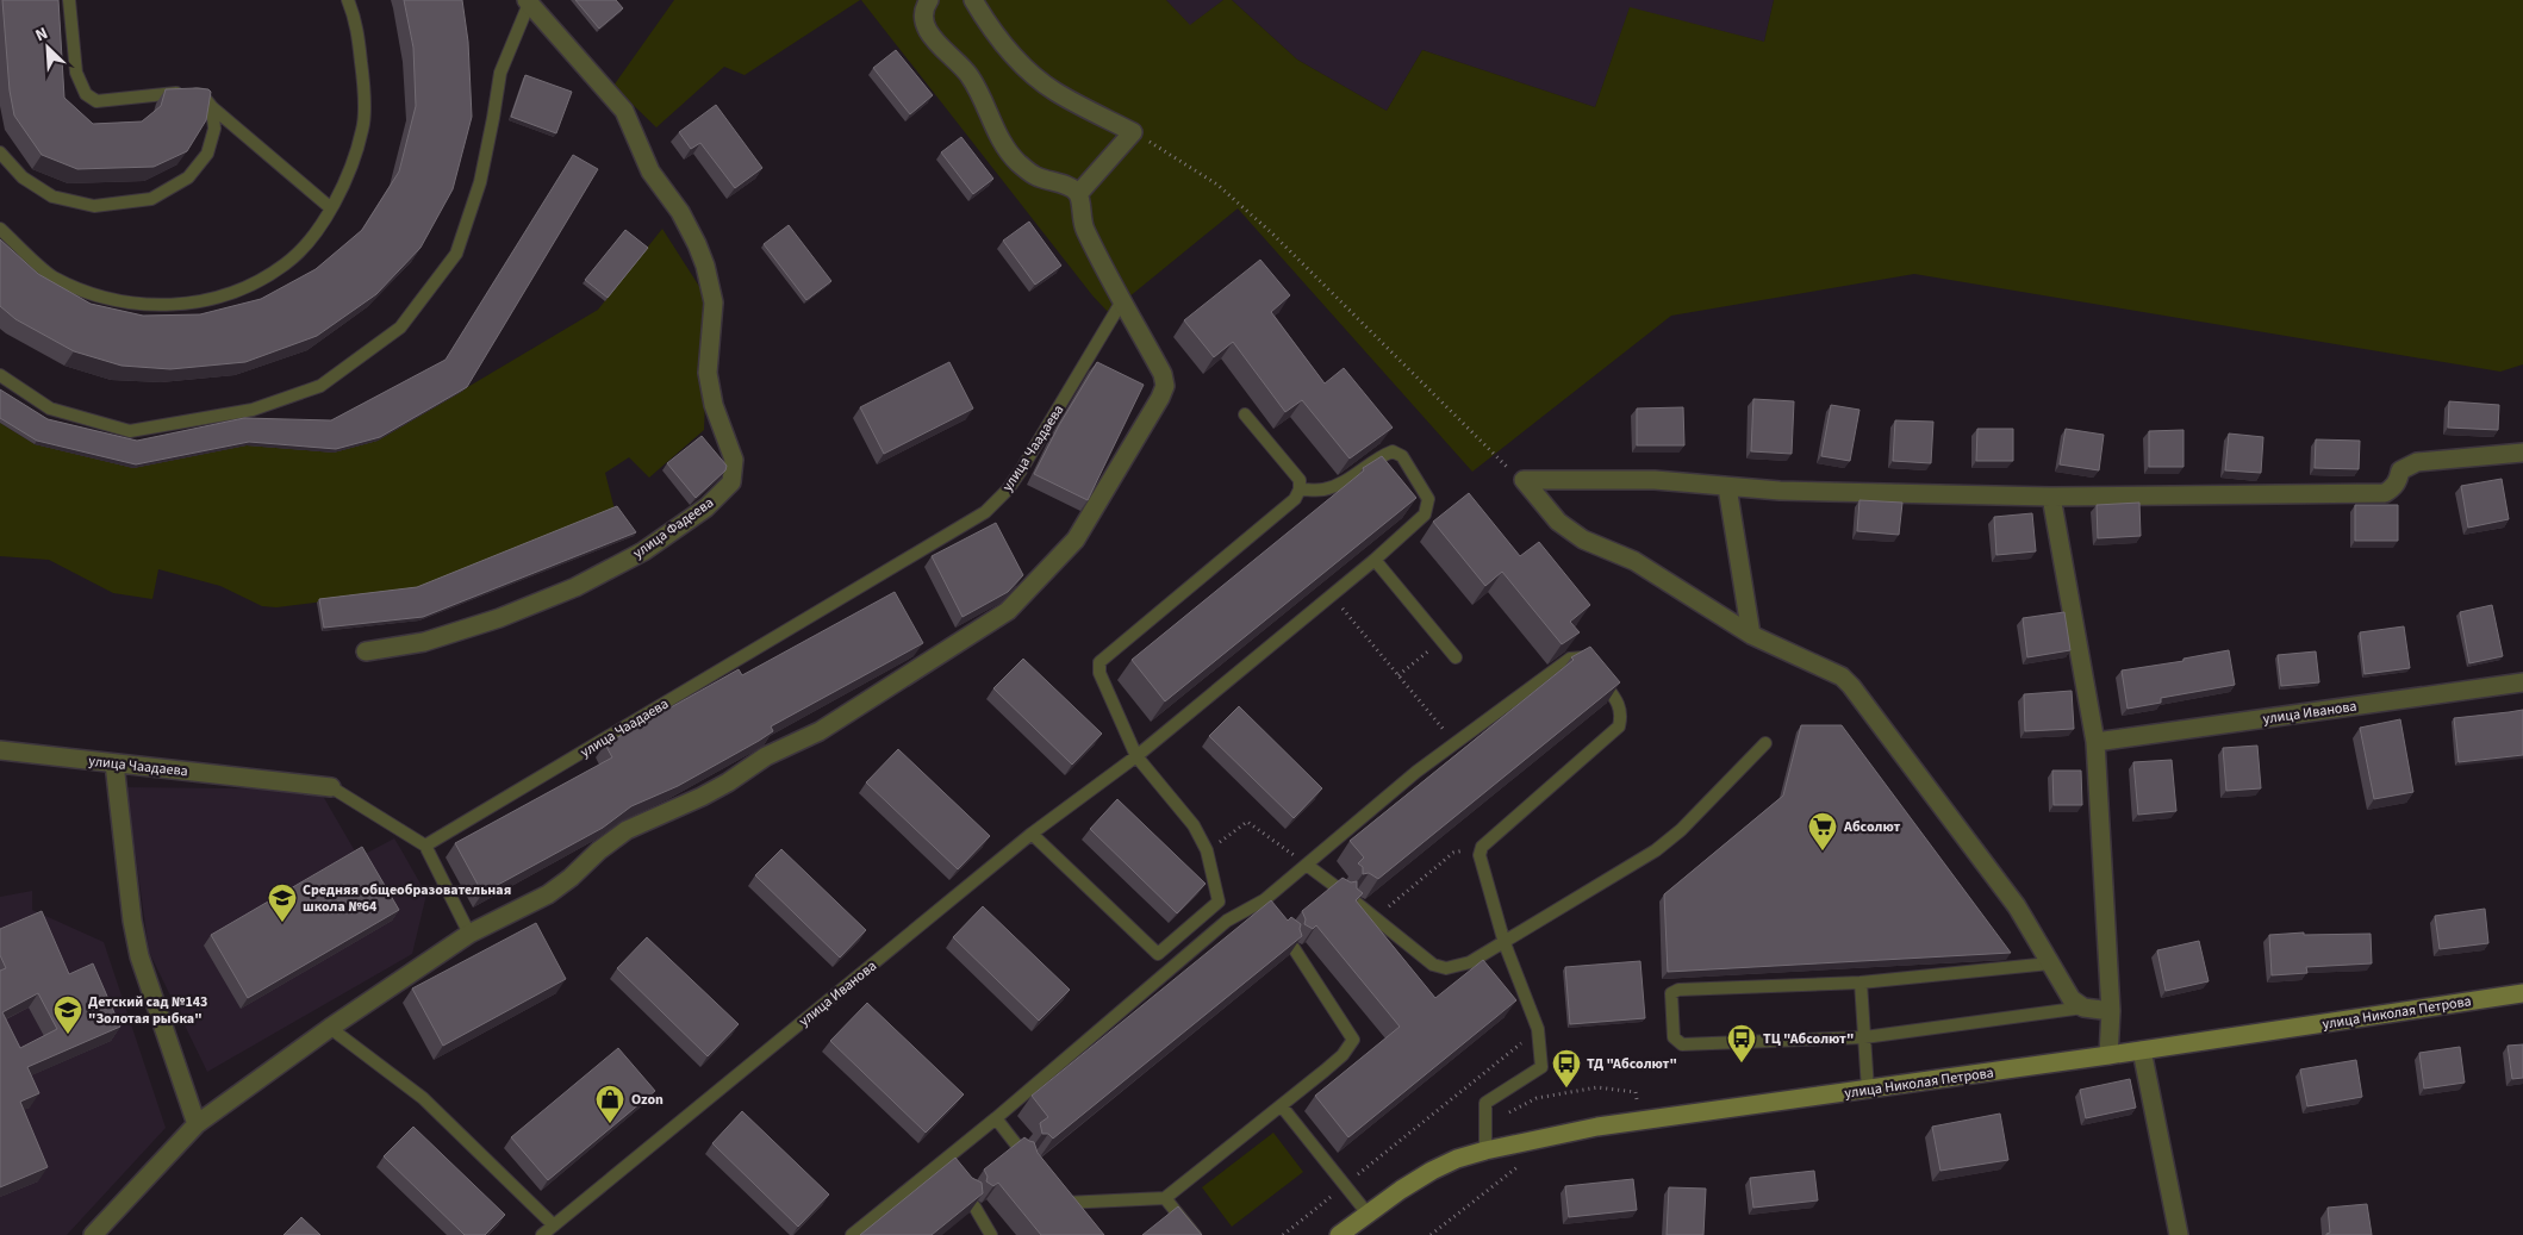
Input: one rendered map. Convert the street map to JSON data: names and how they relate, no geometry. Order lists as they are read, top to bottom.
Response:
{
  "streets": {
    "main road": ["улица Николая Петрова"],
    "street": ["улица Чаадаева", "улица Фадеева", "улица Иванова"]
  },
  "places": {
    "supermarket": ["Абсолют"],
    "school or university": ["Средняя общеобразовательная школа №64", "Детский сад №143 \"Золотая рыбка\""],
    "bus stop": ["ТЦ \"Абсолют\"", "ТД \"Абсолют\""],
    "shop": ["Ozon"]
  },
  "north": "top left"
}
